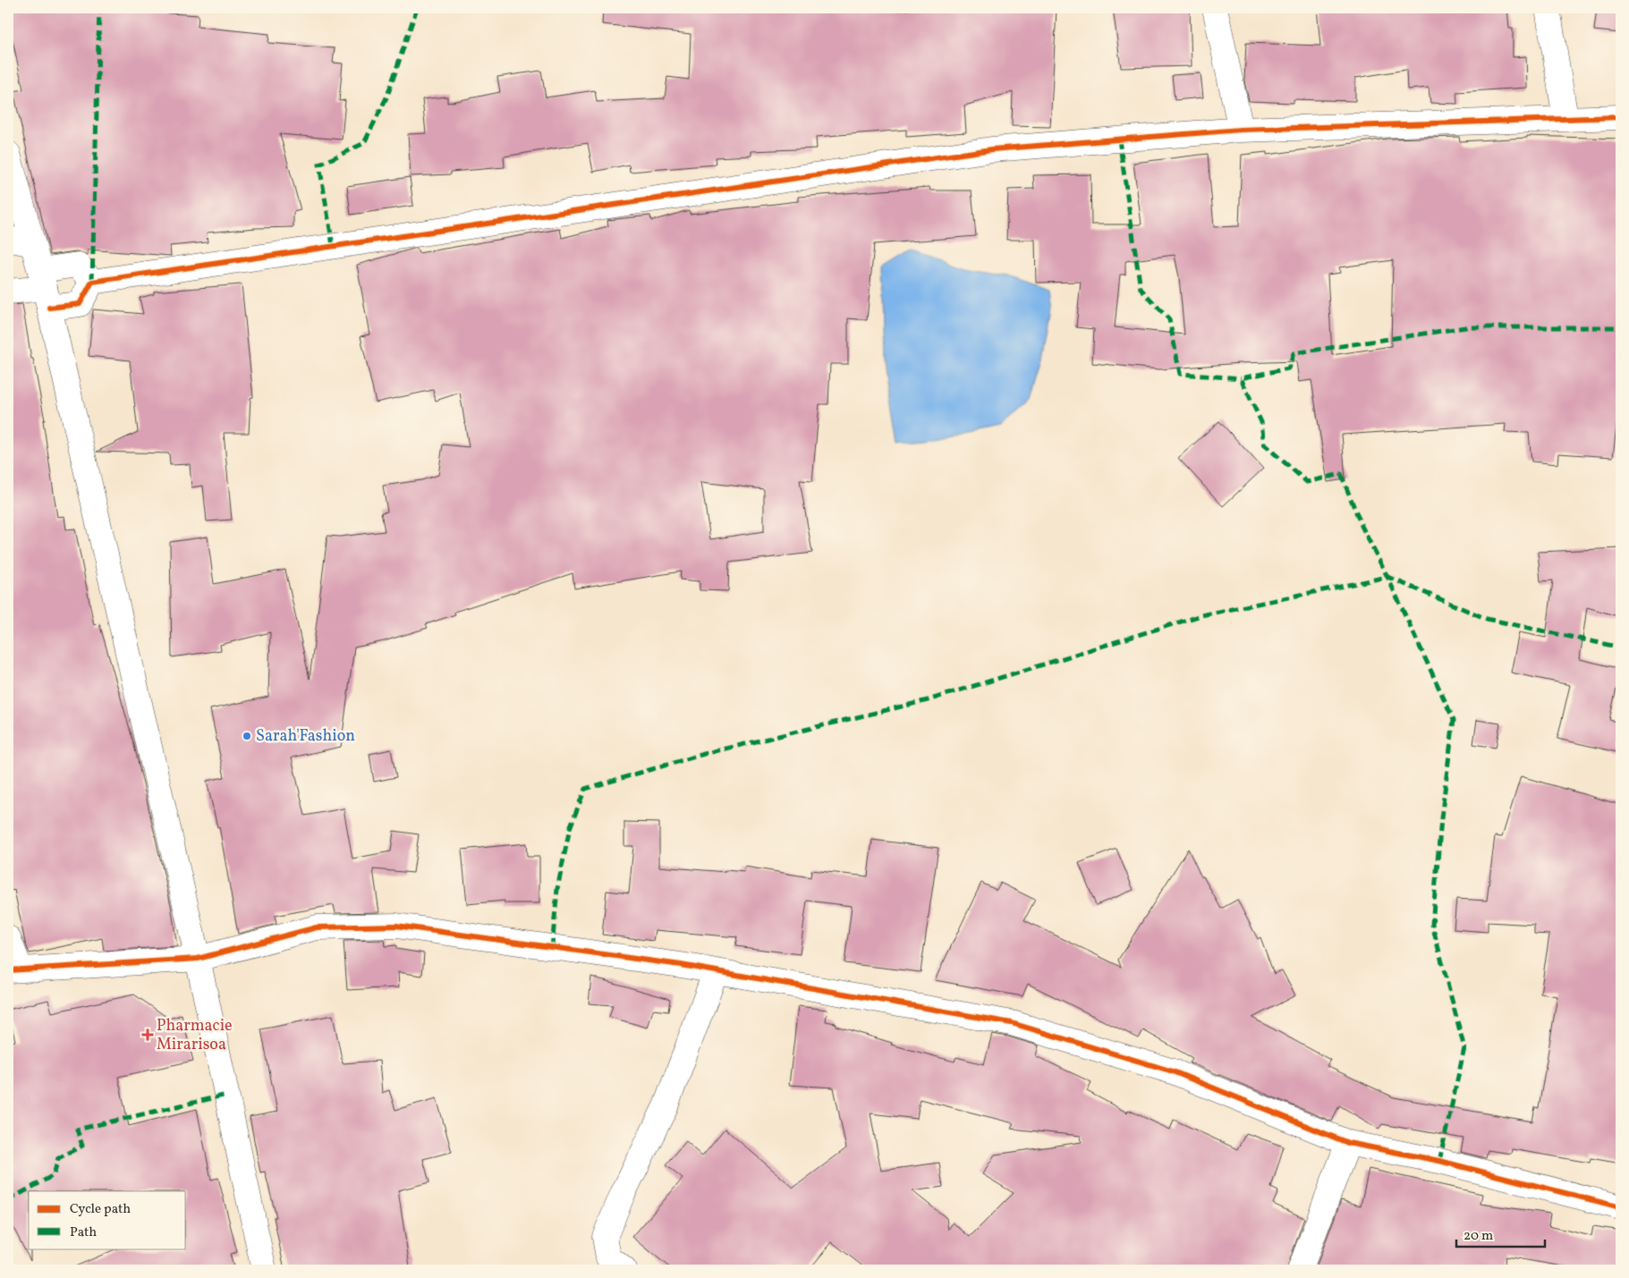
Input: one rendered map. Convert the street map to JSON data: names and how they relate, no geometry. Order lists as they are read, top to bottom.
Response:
{
  "places": {
    "other": ["Sarah'Fashion"],
    "health": ["Pharmacie Mirarisoa"]
  },
  "legend": ["Cycle path", "Path"],
  "scale_bar": "20 m"
}
